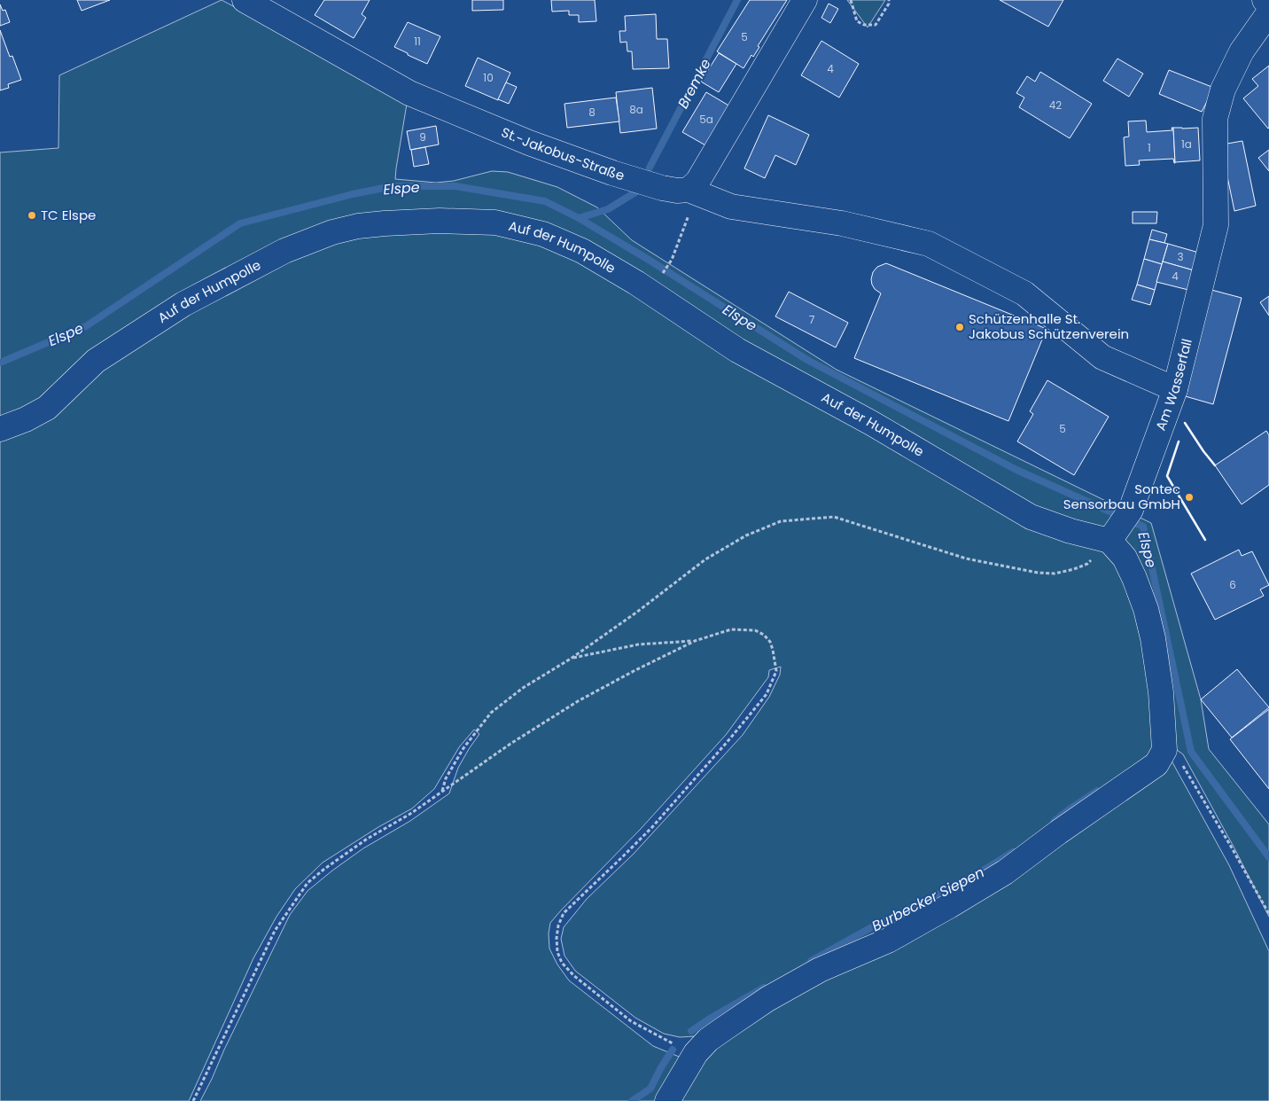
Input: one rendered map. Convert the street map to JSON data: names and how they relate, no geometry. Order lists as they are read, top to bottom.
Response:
{
  "streets": {
    "street": ["St.-Jakobus-Straße", "Auf der Humpolle", "Am Wasserfall"]
  },
  "crossings": [
    ["St.-Jakobus-Straße", "Am Wasserfall"],
    ["Auf der Humpolle", "Am Wasserfall"]
  ],
  "water": ["Bremke", "Elspe", "Burbecker Siepen"],
  "places": ["TC Elspe", "Schützenhalle St. Jakobus Schützenverein", "Sontec Sensorbau GmbH"],
  "house_numbers": [
    "5",
    "11",
    "4",
    "10",
    "42",
    "8a",
    "8",
    "5a",
    "9",
    "1a",
    "1",
    "3",
    "4",
    "7",
    "5",
    "6"
  ]
}
